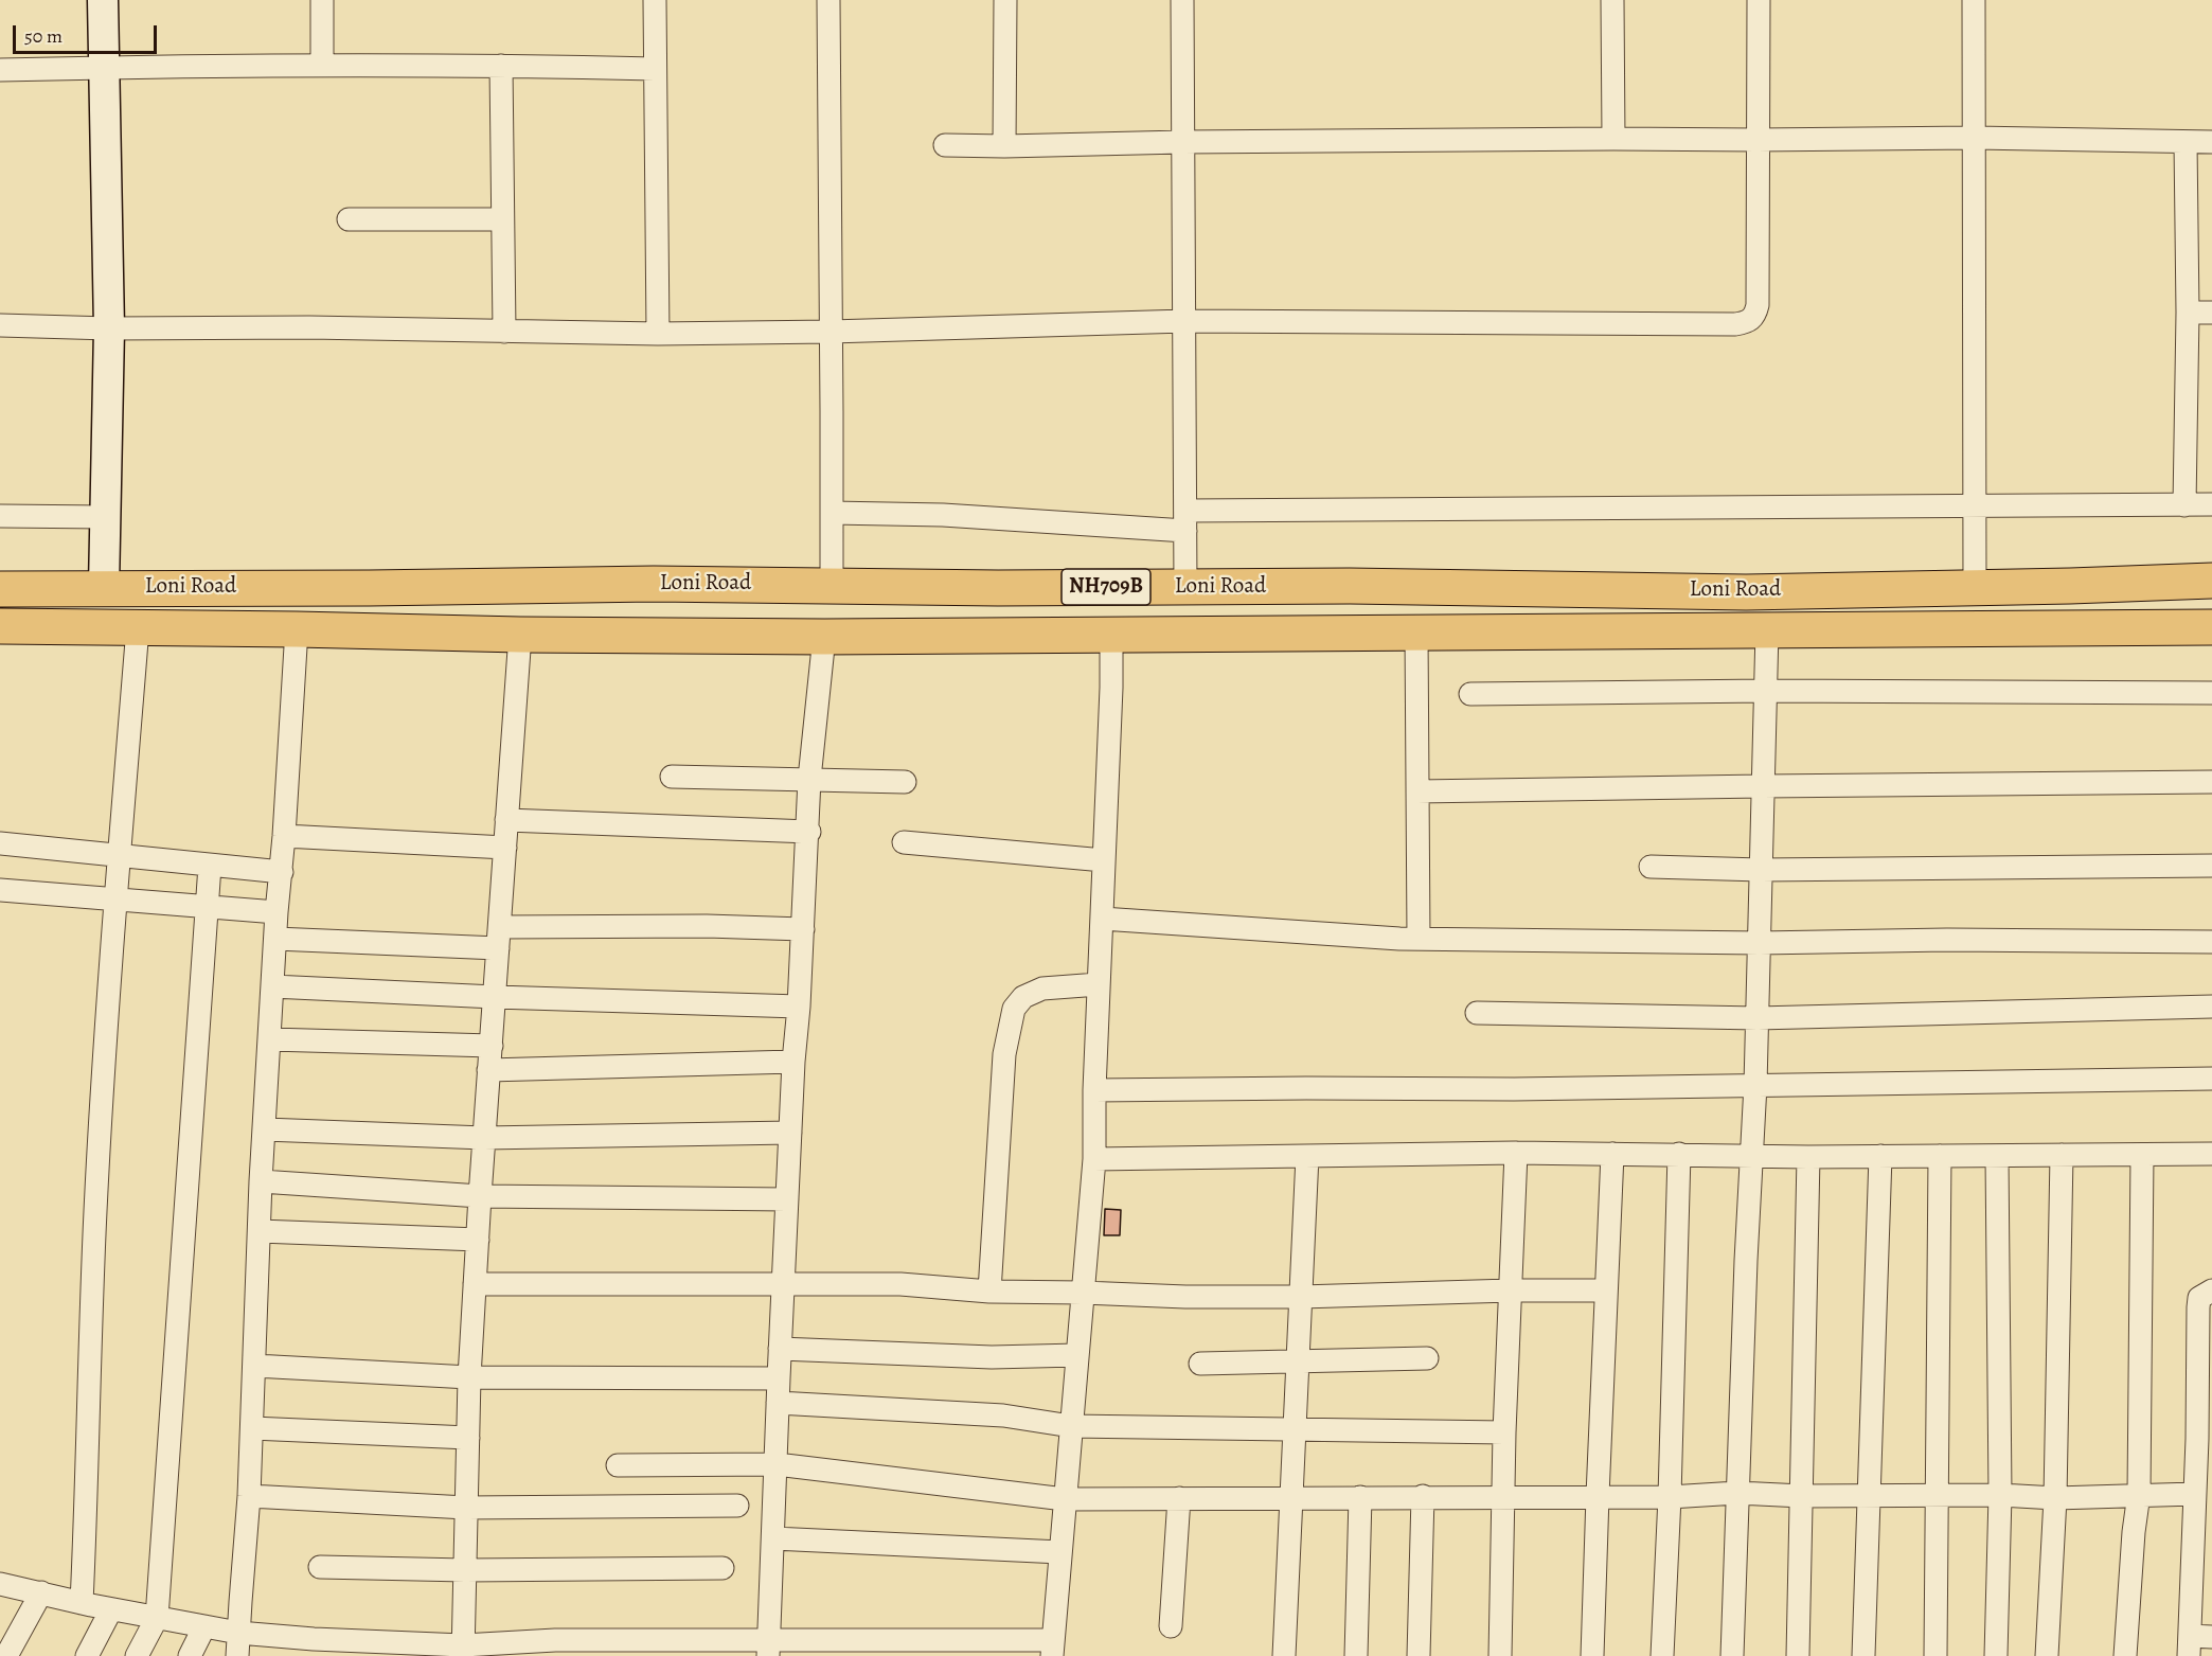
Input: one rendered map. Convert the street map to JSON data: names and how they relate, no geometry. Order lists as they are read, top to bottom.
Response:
{
  "streets": {
    "highway": ["Loni Road", "NH709B"]
  },
  "scale_bar": "50 m"
}
